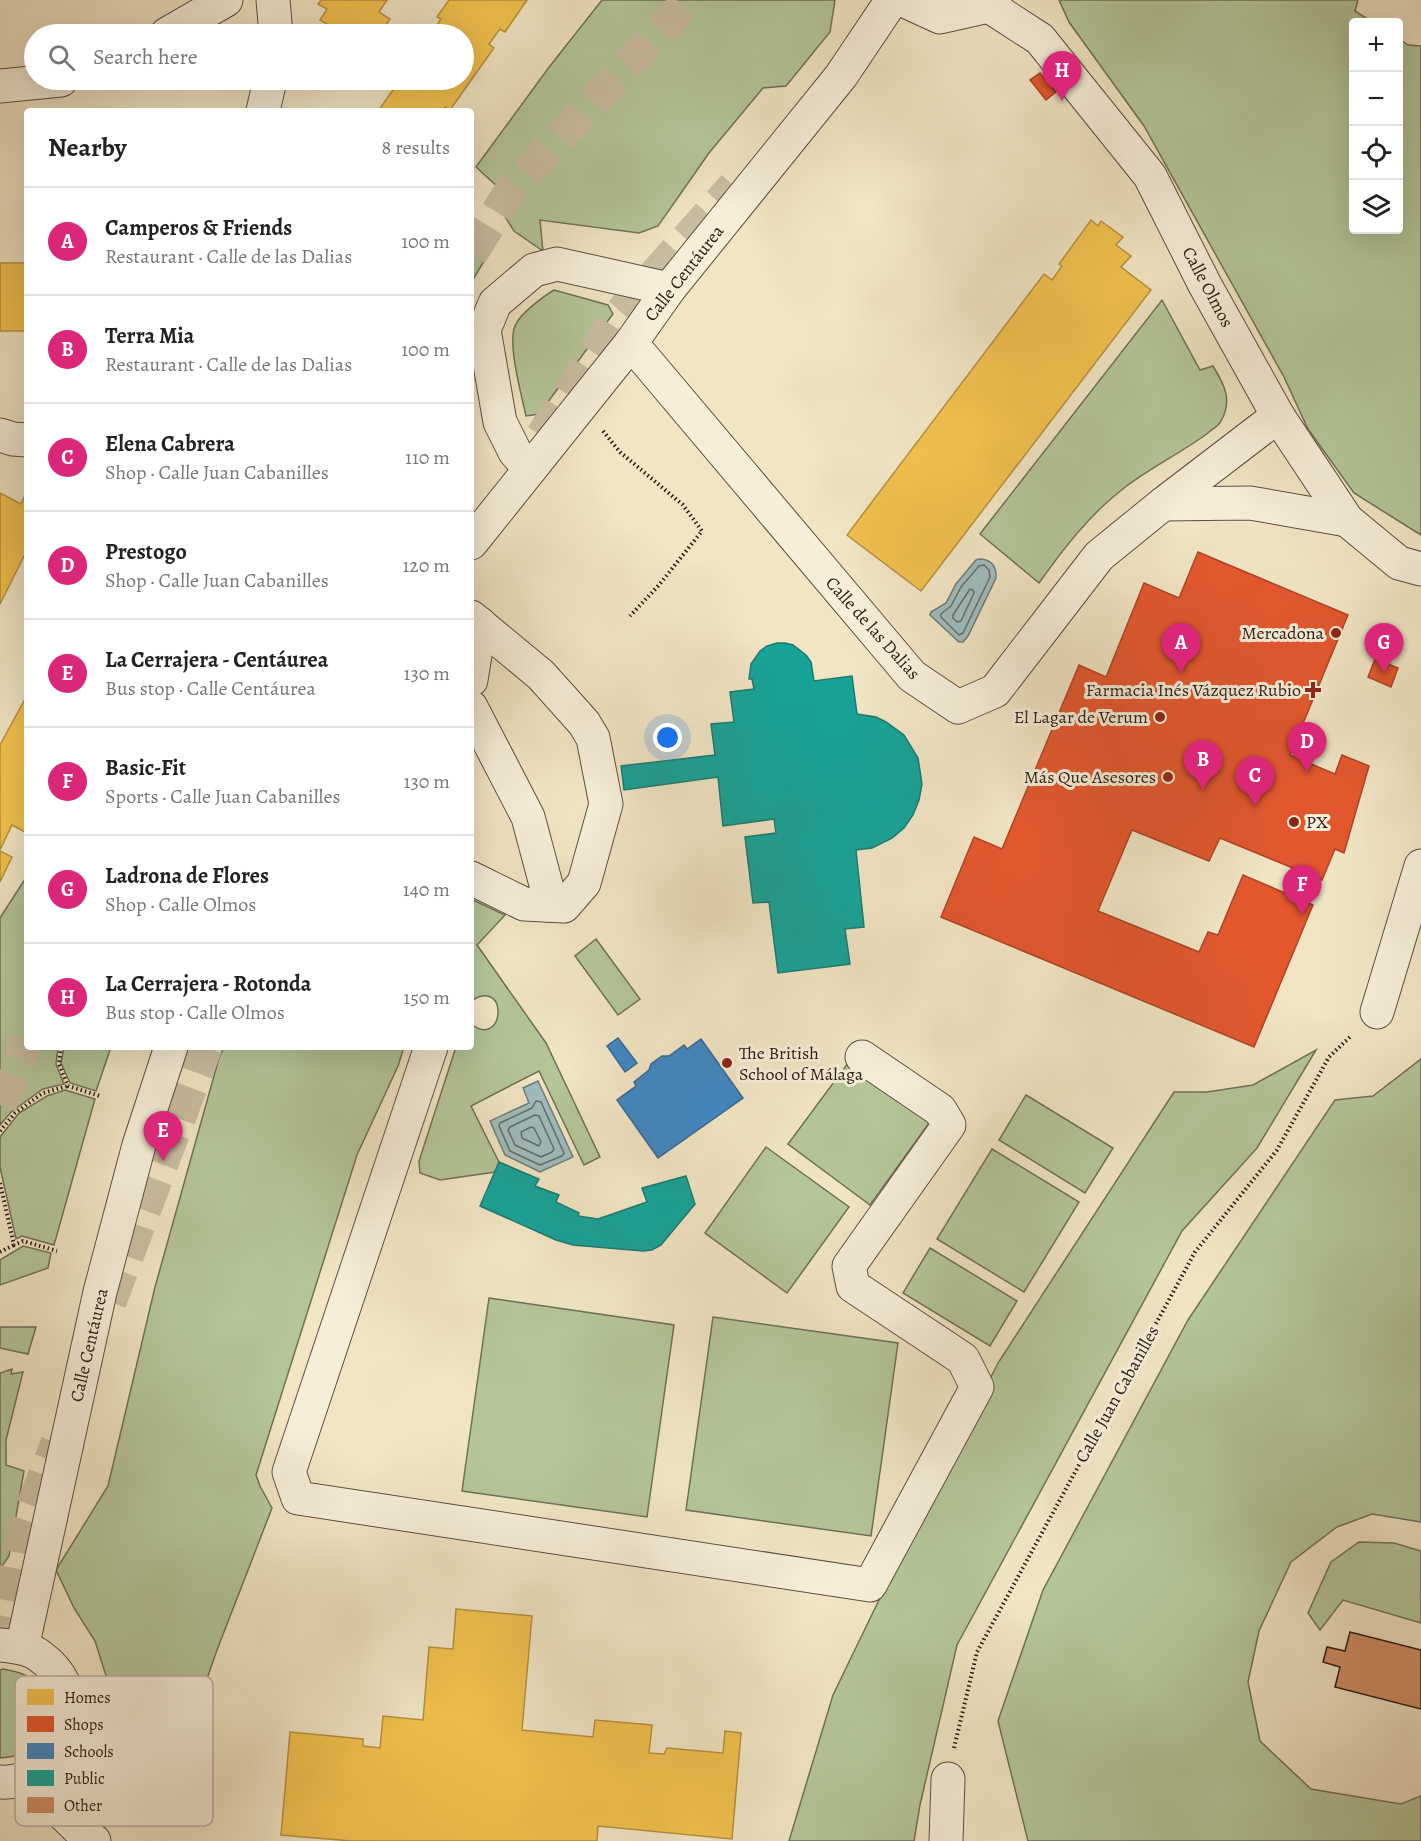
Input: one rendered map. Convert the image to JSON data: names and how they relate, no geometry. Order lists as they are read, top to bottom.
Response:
{
  "streets": {
    "street": ["Calle Centáurea", "Calle Olmos", "Calle de las Dalias"],
    "path": ["Calle Juan Cabanilles"]
  },
  "crossings": [
    ["Calle Centáurea", "Calle de las Dalias"],
    ["Calle Olmos", "Calle de las Dalias"]
  ],
  "places": {
    "other": [
      "Mercadona",
      "El Lagar de Verum",
      "Más Que Asesores",
      "PX",
      "The British School of Málaga"
    ],
    "health": ["Farmacia Inés Vázquez Rubio"]
  },
  "legend": [
    "Homes",
    "Shops",
    "Schools",
    "Public",
    "Other"
  ],
  "page": {
    "map_buttons": ["+", "−"],
    "search": "Search here",
    "pins": [
      "H",
      "A",
      "G",
      "D",
      "B",
      "C",
      "F",
      "E"
    ],
    "heading": ["Nearby", "8 results"],
    "list": [
      {
        "mark": "A",
        "name": "Camperos & Friends",
        "note": "Restaurant · Calle de las Dalias",
        "value": "100 m"
      },
      {
        "mark": "B",
        "name": "Terra Mia",
        "note": "Restaurant · Calle de las Dalias",
        "value": "100 m"
      },
      {
        "mark": "C",
        "name": "Elena Cabrera",
        "note": "Shop · Calle Juan Cabanilles",
        "value": "110 m"
      },
      {
        "mark": "D",
        "name": "Prestogo",
        "note": "Shop · Calle Juan Cabanilles",
        "value": "120 m"
      },
      {
        "mark": "E",
        "name": "La Cerrajera - Centáurea",
        "note": "Bus stop · Calle Centáurea",
        "value": "130 m"
      },
      {
        "mark": "F",
        "name": "Basic-Fit",
        "note": "Sports · Calle Juan Cabanilles",
        "value": "130 m"
      },
      {
        "mark": "G",
        "name": "Ladrona de Flores",
        "note": "Shop · Calle Olmos",
        "value": "140 m"
      },
      {
        "mark": "H",
        "name": "La Cerrajera - Rotonda",
        "note": "Bus stop · Calle Olmos",
        "value": "150 m"
      }
    ]
  }
}
